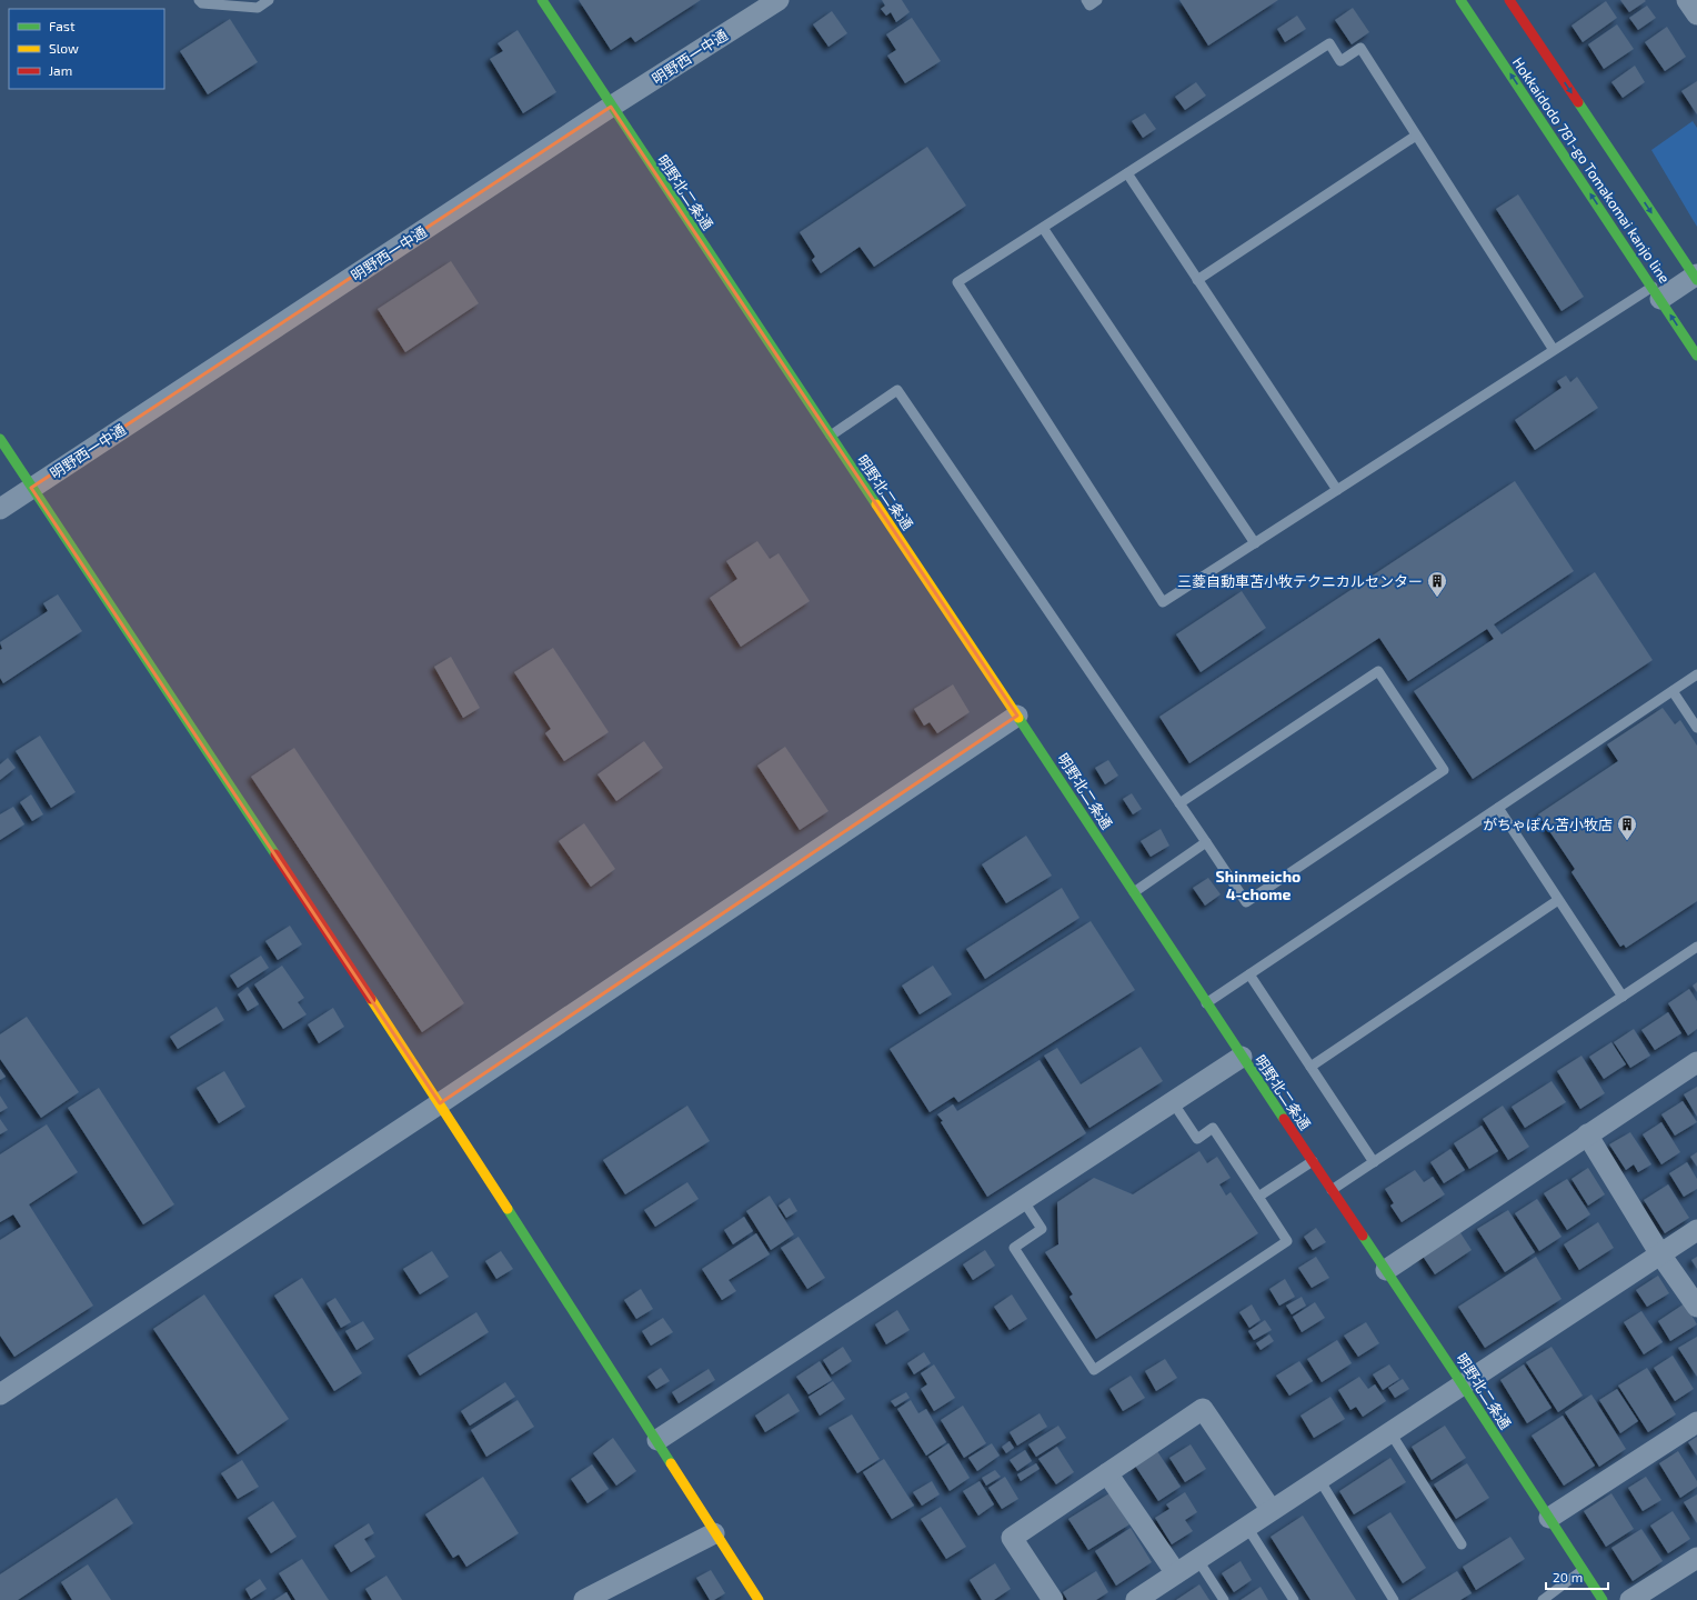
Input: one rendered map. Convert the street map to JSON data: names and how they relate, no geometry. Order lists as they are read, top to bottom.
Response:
{
  "streets": {
    "street": ["明野西一中通", "Hokkaidodo 781-go Tomakomai kanjo line", "明野北二条通"]
  },
  "crossings": [
    ["明野西一中通", "明野北二条通"]
  ],
  "districts": ["Shinmeicho 4-chome"],
  "places": {
    "building": ["三菱自動車苫小牧テクニカルセンター", "がちゃぽん苫小牧店"]
  },
  "legend": ["Fast", "Slow", "Jam"],
  "scale_bar": "20 m"
}
